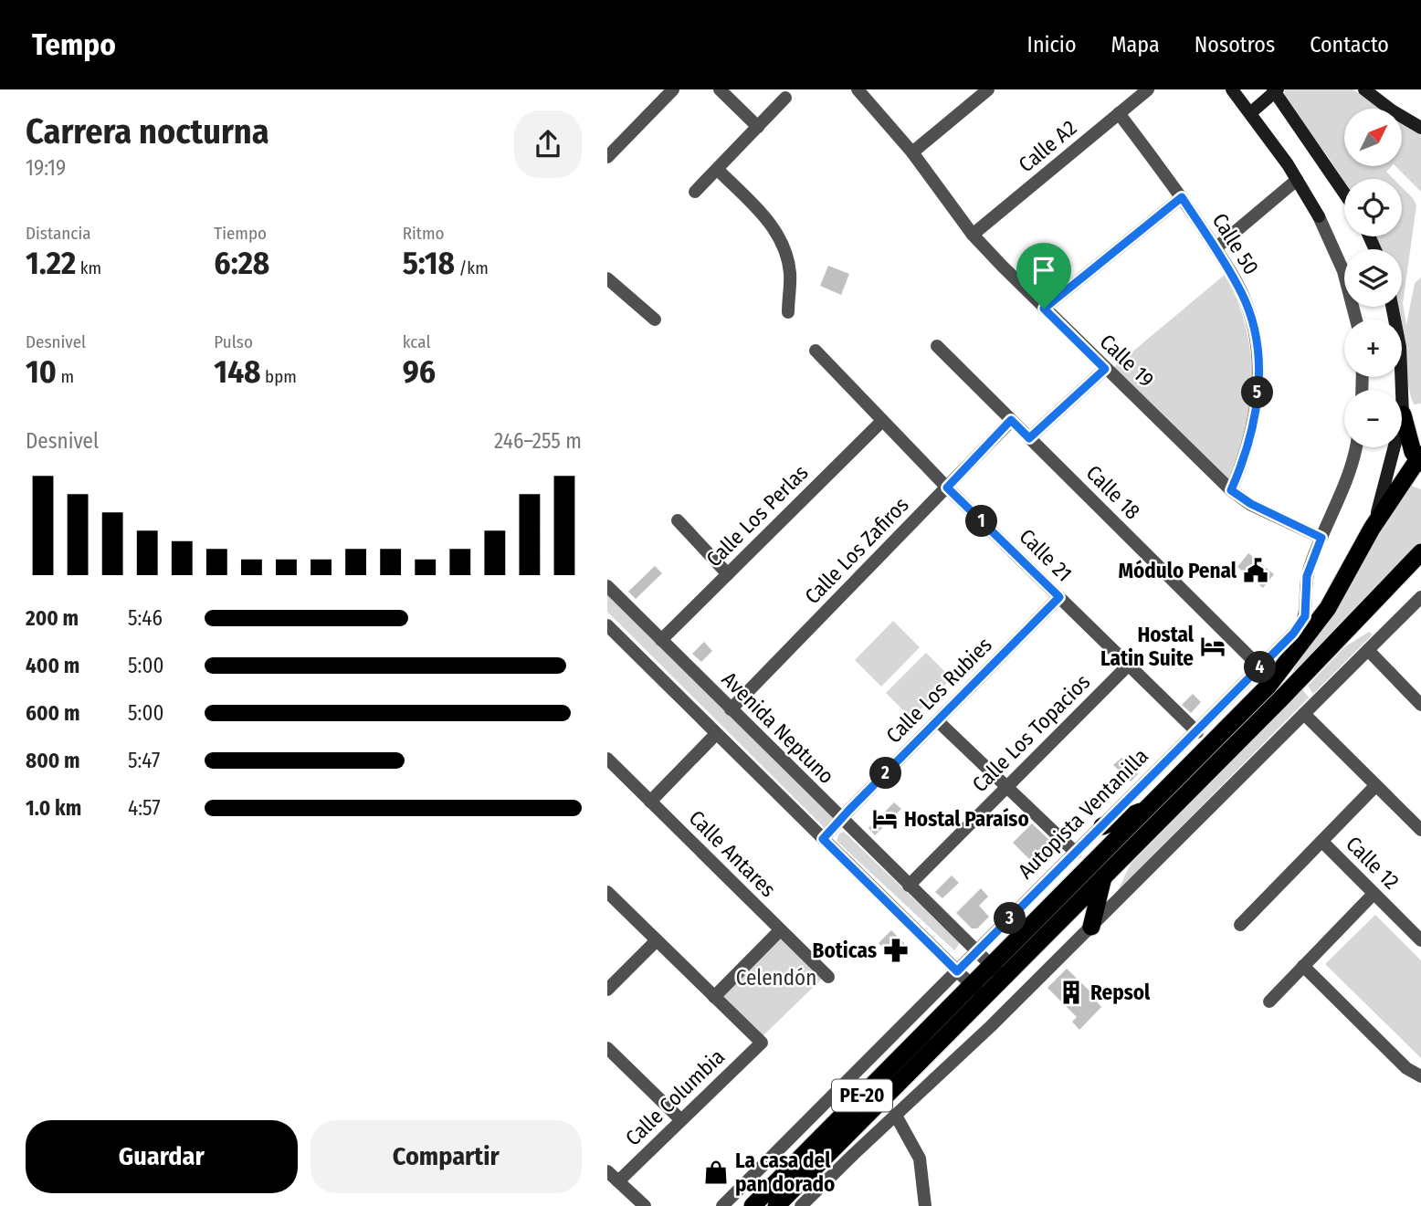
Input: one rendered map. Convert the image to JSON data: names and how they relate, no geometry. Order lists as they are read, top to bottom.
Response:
{
  "streets": {
    "highway": ["PE-20"],
    "street": [
      "Calle A2",
      "Calle 50",
      "Calle 19",
      "Calle 18",
      "Calle Los Perlas",
      "Calle Los Zafiros",
      "Calle 21",
      "Calle Los Rubies",
      "Avenida Neptuno",
      "Calle Los Topacios",
      "Autopista Ventanilla",
      "Calle Antares",
      "Calle 12",
      "Calle Columbia"
    ]
  },
  "crossings": [
    ["Calle A2", "Calle 50"],
    ["Calle A2", "Calle 19"],
    ["Calle 50", "Calle 19"],
    ["Calle 19", "Autopista Ventanilla"],
    ["Calle 18", "Calle Los Zafiros"],
    ["Calle 18", "Autopista Ventanilla"],
    ["Calle Los Perlas", "Calle 21"],
    ["Calle Los Perlas", "Avenida Neptuno"],
    ["Calle Los Zafiros", "Calle 21"],
    ["Calle Los Zafiros", "Avenida Neptuno"],
    ["Calle 21", "Calle Los Rubies"],
    ["Calle 21", "Calle Los Topacios"],
    ["Calle 21", "Autopista Ventanilla"],
    ["Calle Los Rubies", "Avenida Neptuno"],
    ["Avenida Neptuno", "Calle Los Topacios"],
    ["Avenida Neptuno", "Autopista Ventanilla"],
    ["Avenida Neptuno", "PE-20"]
  ],
  "parks": ["Celendón"],
  "places": {
    "public building": ["Módulo Penal"],
    "hotel": ["Hostal Latin Suite", "Hostal Paraíso"],
    "pharmacy": ["Boticas"],
    "building": ["Repsol"],
    "shop": ["La casa del pan dorado"]
  },
  "north": "top right",
  "page": {
    "header": "Tempo",
    "nav": [
      "Inicio",
      "Mapa",
      "Nosotros",
      "Contacto"
    ],
    "heading": ["Carrera nocturna", "19:19"],
    "map_buttons": ["+", "−"],
    "stats": [
      ["Distancia", "1.22 km"],
      ["Tiempo", "6:28"],
      ["Ritmo", "5:18 /km"],
      ["Desnivel", "10 m"],
      ["Pulso", "148 bpm"],
      ["kcal", "96"]
    ],
    "pins": [
      "5",
      "1",
      "4",
      "2",
      "3"
    ],
    "chart": ["Desnivel", "246–255 m"],
    "list": [
      {
        "name": "200 m",
        "note": "5:46"
      },
      {
        "name": "400 m",
        "note": "5:00"
      },
      {
        "name": "600 m",
        "note": "5:00"
      },
      {
        "name": "800 m",
        "note": "5:47"
      },
      {
        "name": "1.0 km",
        "note": "4:57"
      }
    ],
    "buttons": ["Guardar", "Compartir"]
  }
}
